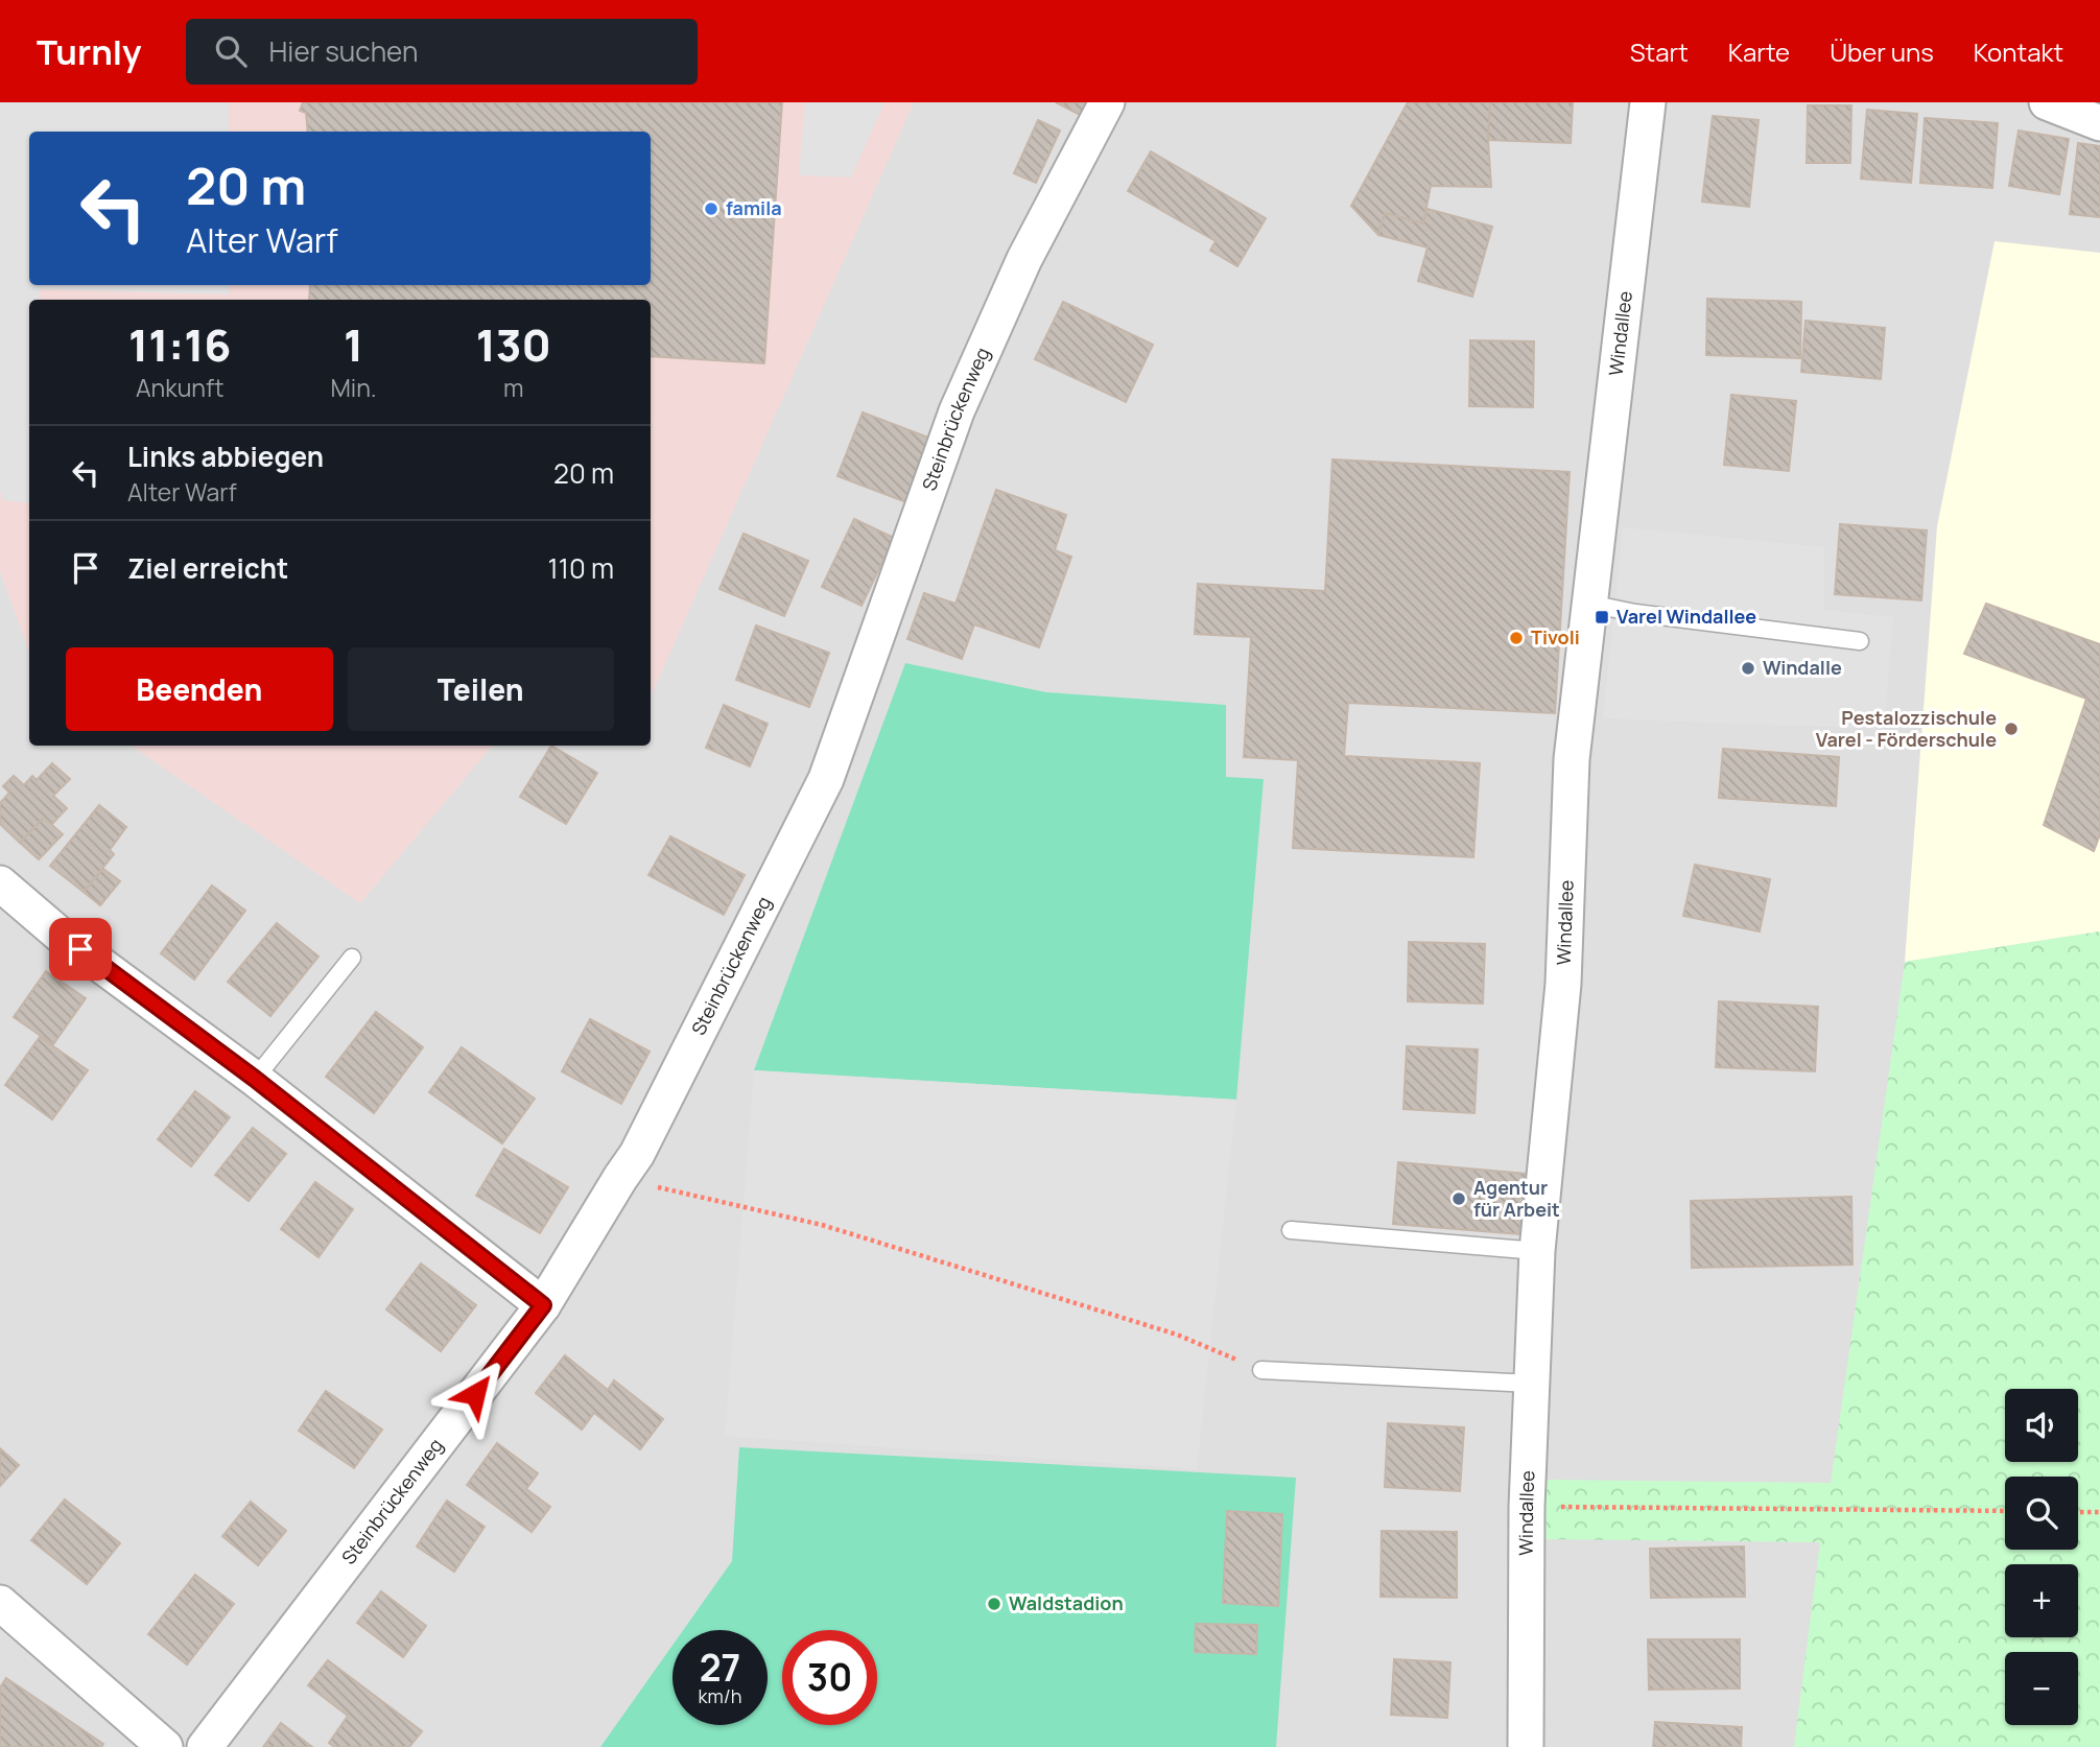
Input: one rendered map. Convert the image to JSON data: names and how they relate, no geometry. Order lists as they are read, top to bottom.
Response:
{
  "streets": {
    "street": ["Windallee", "Steinbrückenweg"]
  },
  "places": {
    "other": [
      "famila",
      "Tivoli",
      "Windalle",
      "Pestalozzischule Varel - Förderschule",
      "Agentur für Arbeit",
      "Waldstadion"
    ],
    "transit": ["Varel Windallee"]
  },
  "page": {
    "header": "Turnly",
    "search": "Hier suchen",
    "nav": [
      "Start",
      "Karte",
      "Über uns",
      "Kontakt"
    ],
    "turn": ["20 m", "Alter Warf"],
    "eta": [
      "11:16",
      "Ankunft",
      "1",
      "Min.",
      "130",
      "m"
    ],
    "list": [
      {
        "name": "Links abbiegen",
        "note": "Alter Warf",
        "value": "20 m"
      },
      {
        "name": "Ziel erreicht",
        "value": "110 m"
      }
    ],
    "buttons": ["Beenden", "Teilen"],
    "map_buttons": ["+", "−"],
    "speed": "27 km/h",
    "limit": "30"
  }
}
